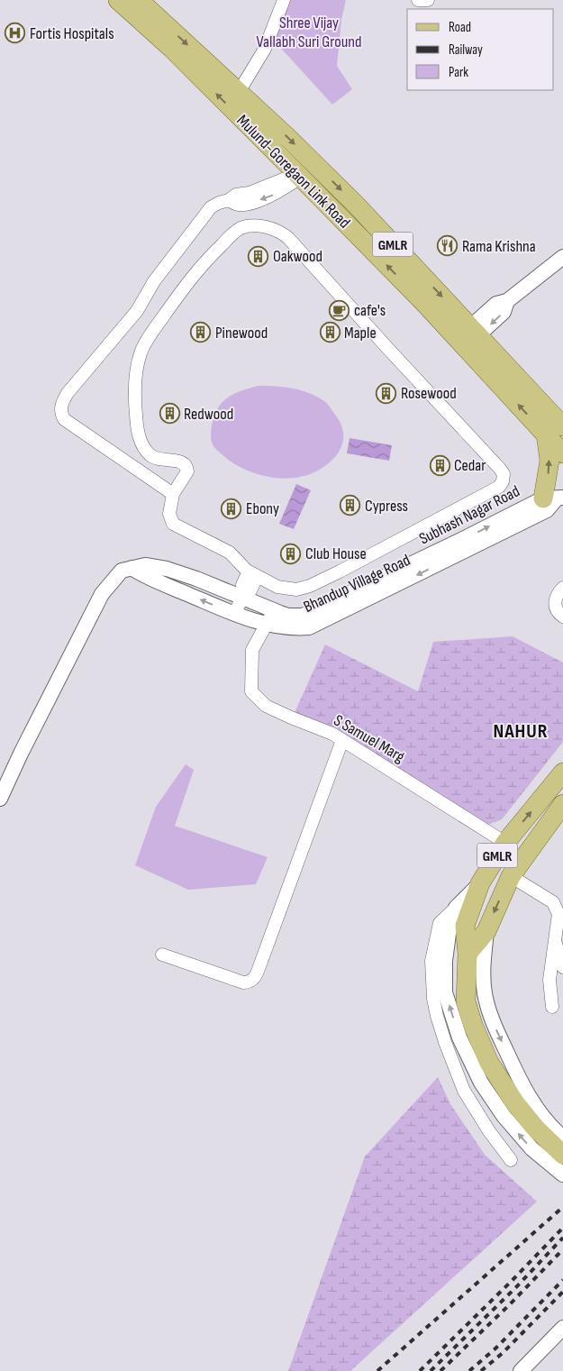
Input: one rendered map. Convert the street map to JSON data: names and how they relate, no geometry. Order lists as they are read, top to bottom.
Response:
{
  "streets": {
    "main road": ["Mulund-Goregaon Link Road", "GMLR"],
    "street": ["Subhash Nagar Road", "Bhandup Village Road", "S Samuel Marg"]
  },
  "crossings": [
    ["Mulund-Goregaon Link Road", "GMLR"],
    ["GMLR", "S Samuel Marg"],
    ["Subhash Nagar Road", "Bhandup Village Road"],
    ["Bhandup Village Road", "S Samuel Marg"]
  ],
  "districts": ["NAHUR"],
  "parks": ["Shree Vijay Vallabh Suri Ground"],
  "places": {
    "hospital": ["Fortis Hospitals"],
    "restaurant": ["Rama Krishna"],
    "building": [
      "Oakwood",
      "Pinewood",
      "Maple",
      "Rosewood",
      "Redwood",
      "Cedar",
      "Cypress",
      "Ebony",
      "Club House"
    ],
    "cafe": ["cafe's"]
  },
  "legend": ["Road", "Railway", "Park"]
}
